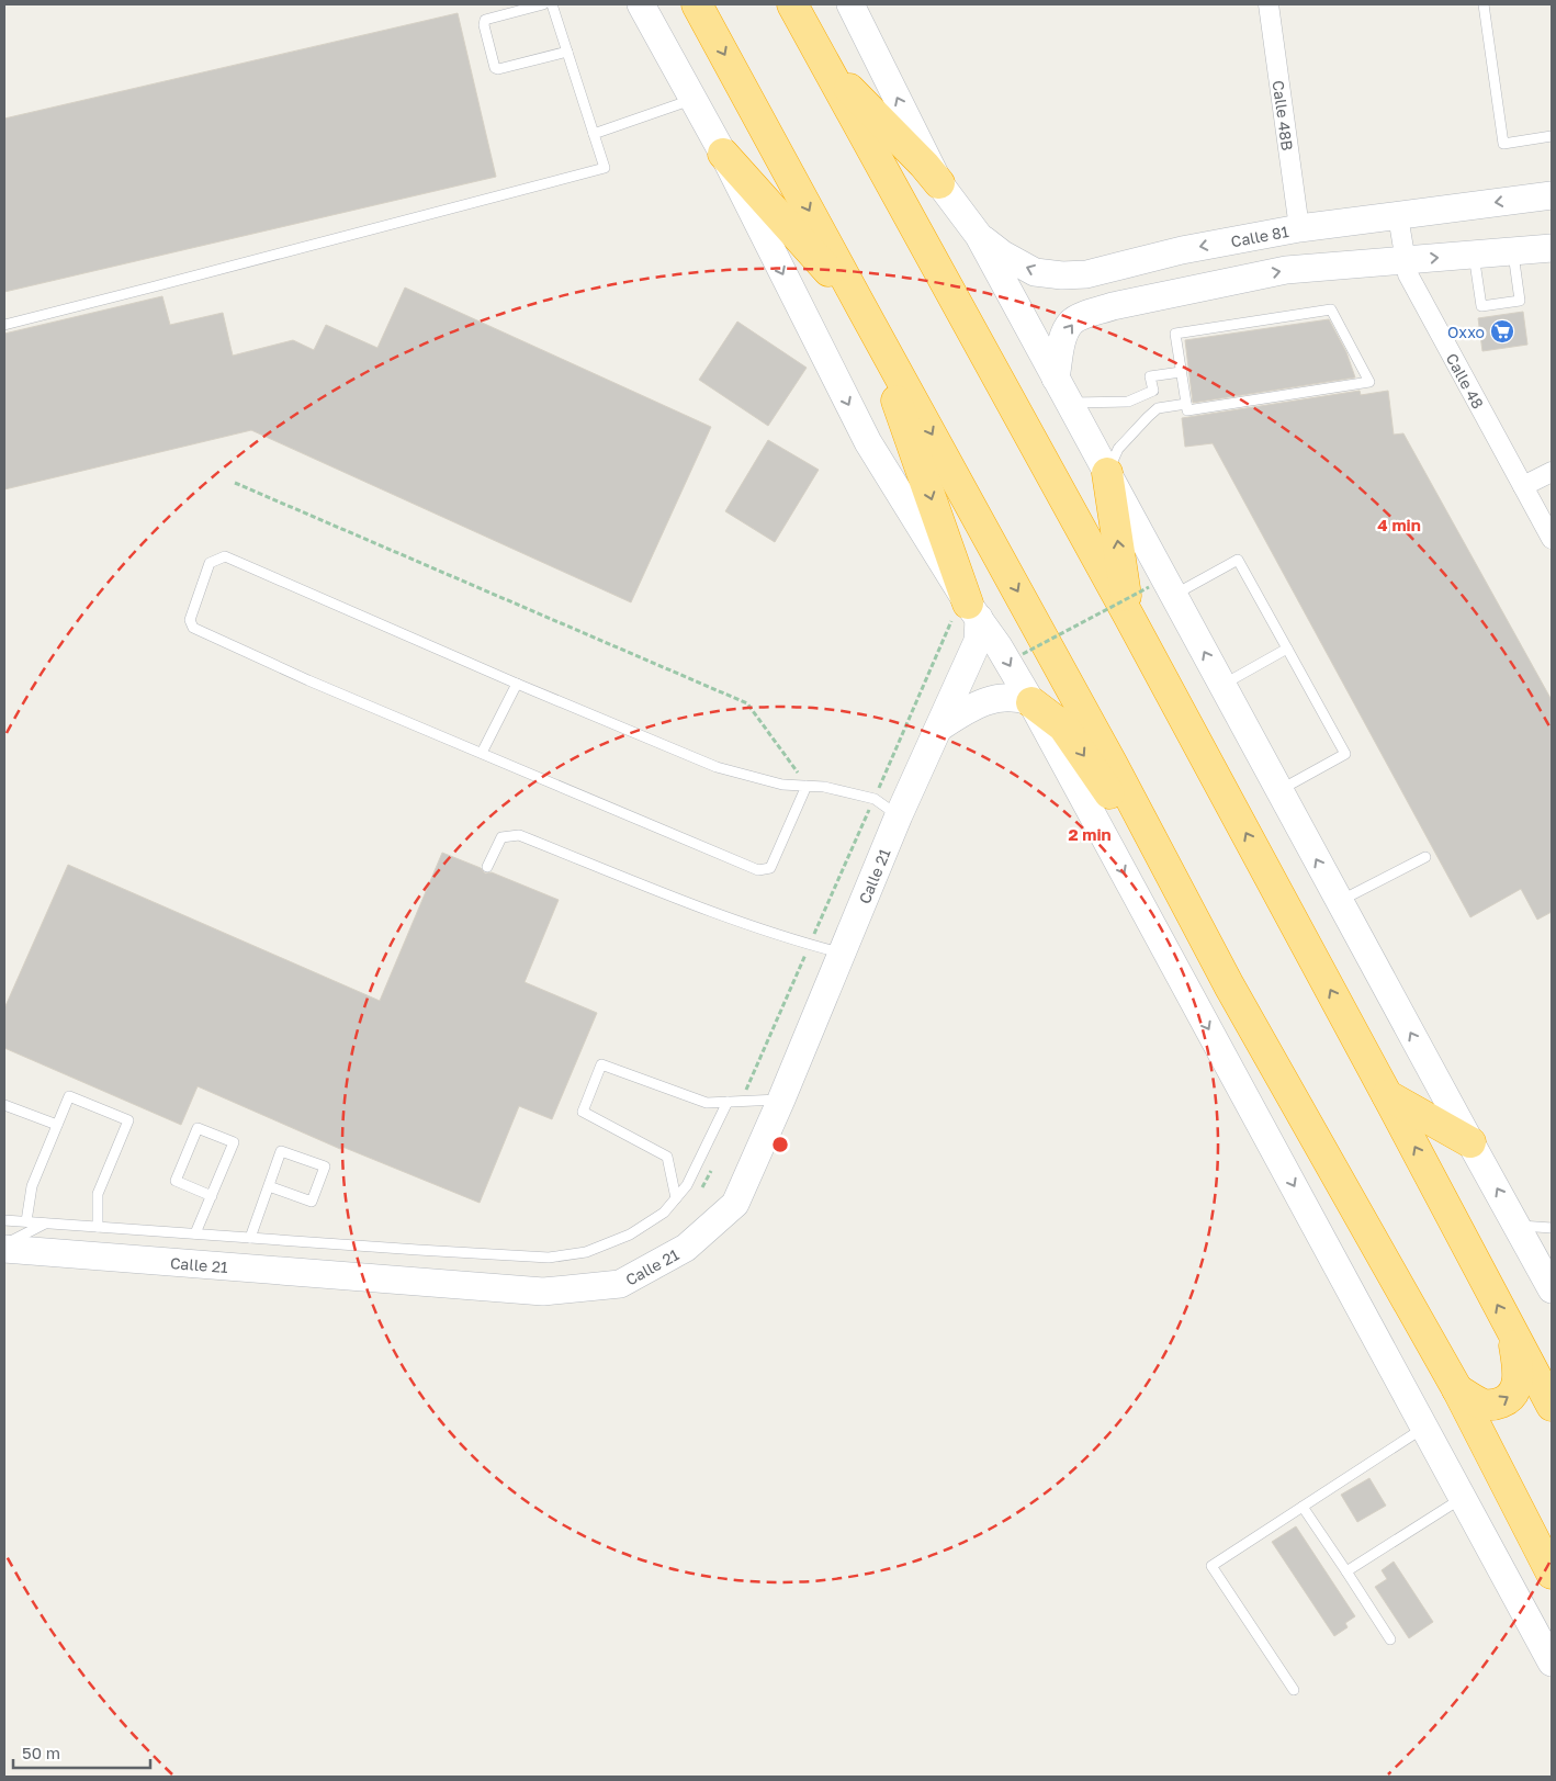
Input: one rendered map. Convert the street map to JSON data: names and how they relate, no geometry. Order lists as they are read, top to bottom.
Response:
{
  "streets": {
    "main road": ["Calle 81", "Calle 21"],
    "street": ["Calle 48B", "Calle 48"]
  },
  "crossings": [
    ["Calle 48B", "Calle 81"],
    ["Calle 81", "Calle 48"]
  ],
  "one_way": ["Calle 81"],
  "places": {
    "supermarket": ["Oxxo"]
  },
  "scale_bar": "50 m",
  "rings": ["4 min", "2 min"]
}
